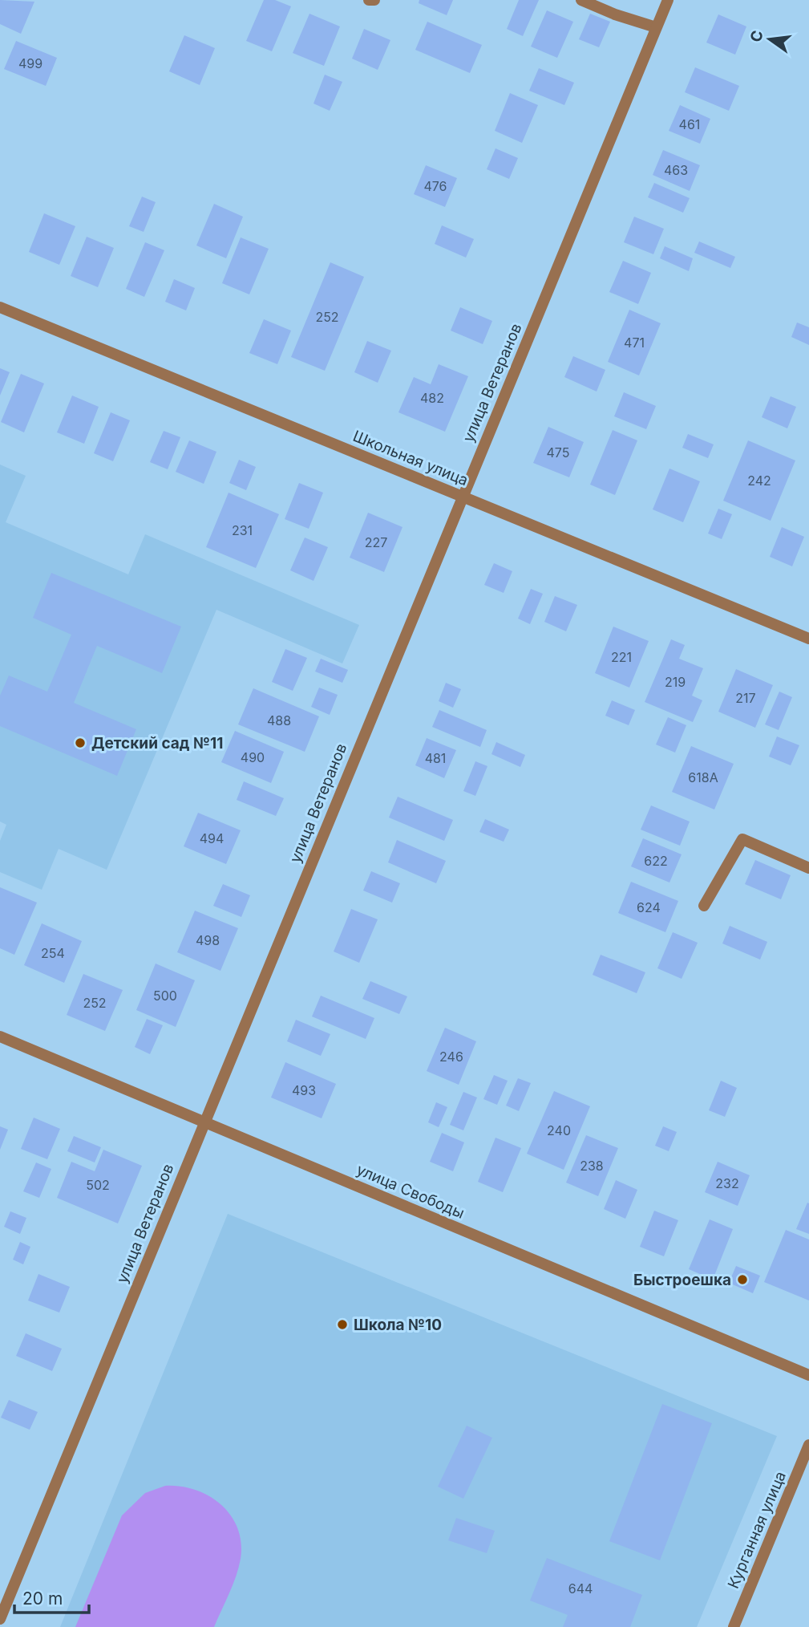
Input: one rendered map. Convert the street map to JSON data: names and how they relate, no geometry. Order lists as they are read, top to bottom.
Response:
{
  "streets": {
    "street": [
      "улица Ветеранов",
      "Школьная улица",
      "улица Свободы",
      "Курганная улица"
    ]
  },
  "crossings": [
    ["улица Ветеранов", "Школьная улица"],
    ["улица Ветеранов", "улица Свободы"]
  ],
  "places": ["Детский сад №11", "Быстроешка", "Школа №10"],
  "house_numbers": [
    "499",
    "461",
    "463",
    "476",
    "252",
    "471",
    "482",
    "475",
    "242",
    "231",
    "227",
    "221",
    "219",
    "217",
    "488",
    "490",
    "481",
    "618А",
    "494",
    "622",
    "624",
    "498",
    "254",
    "500",
    "252",
    "246",
    "493",
    "240",
    "238",
    "232",
    "502",
    "644"
  ],
  "scale_bar": "20 m",
  "north": "left"
}
